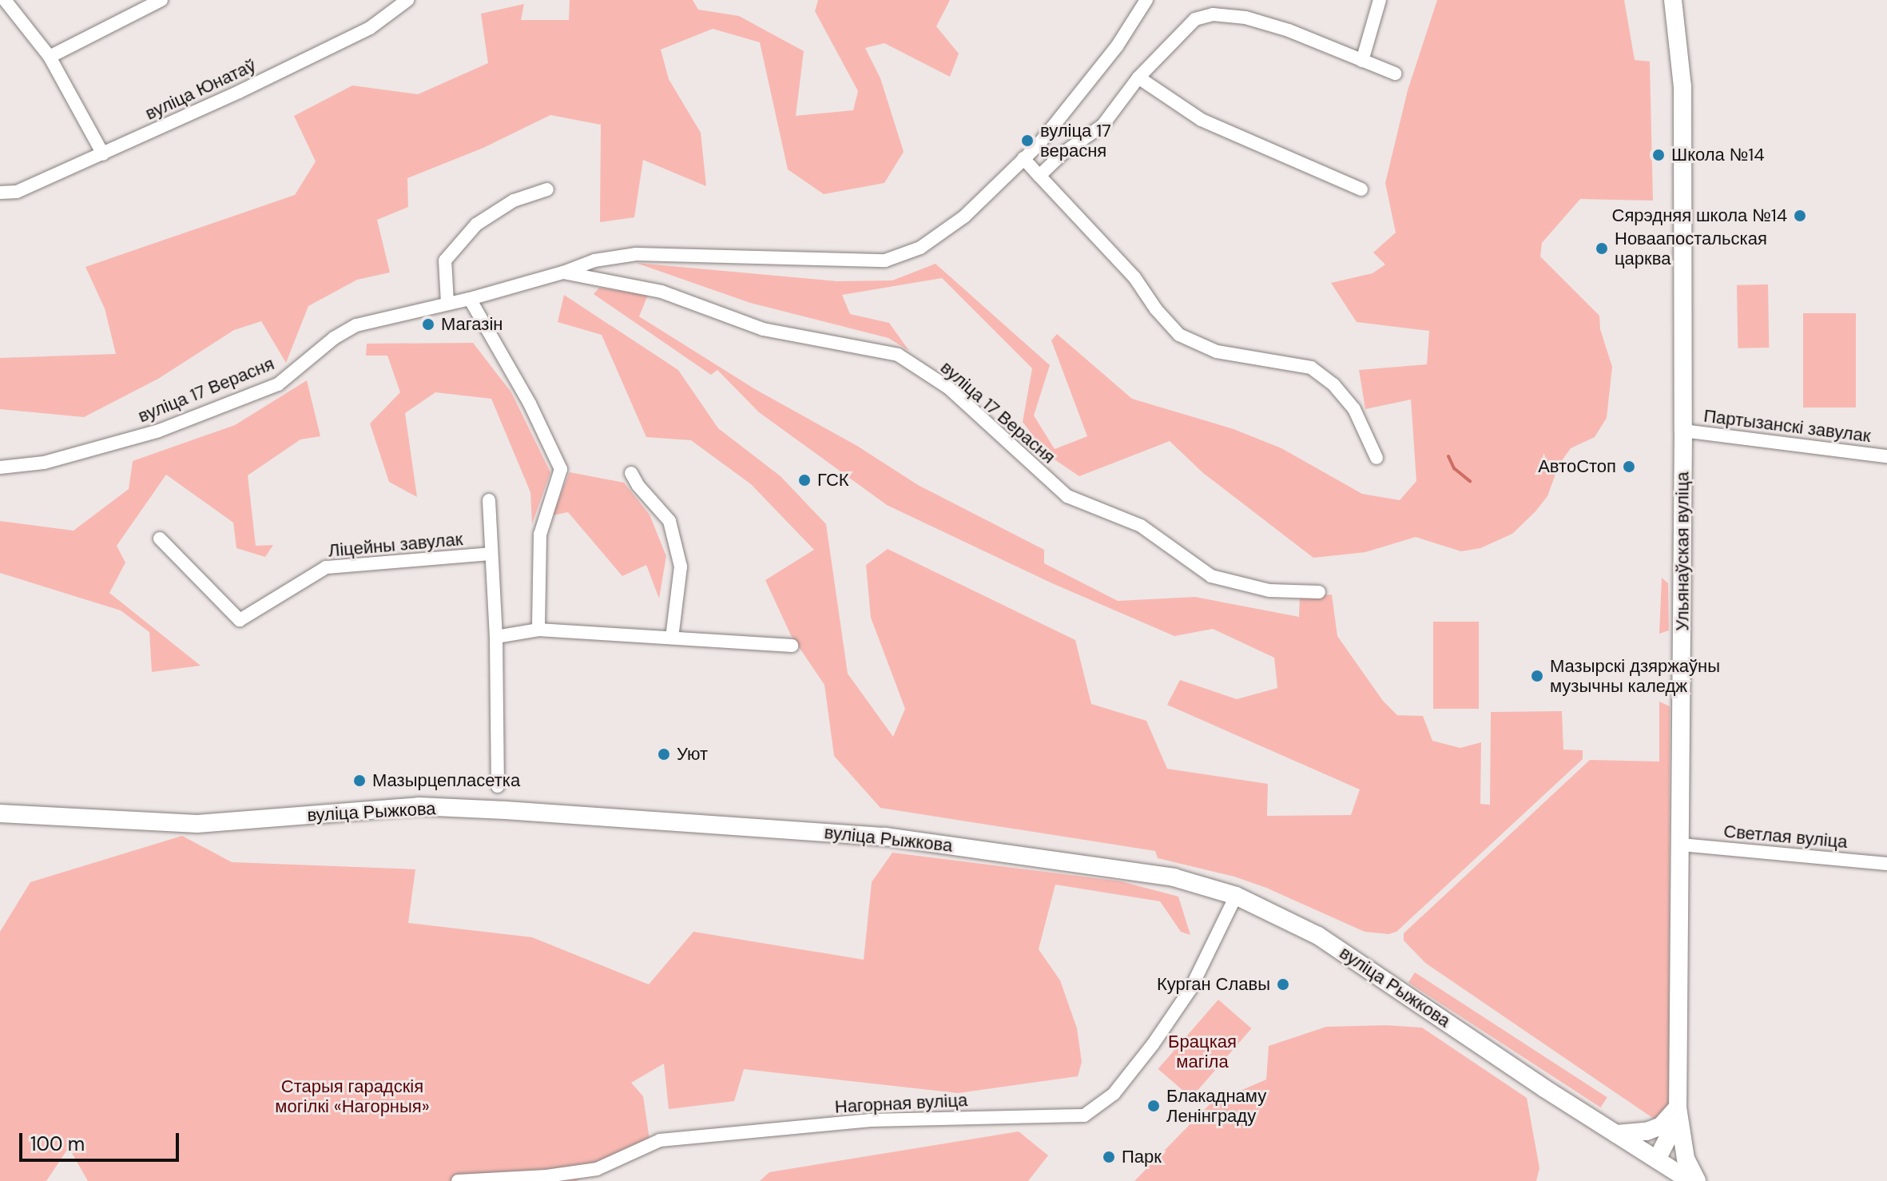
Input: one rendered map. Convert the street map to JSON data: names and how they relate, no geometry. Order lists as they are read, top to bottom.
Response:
{
  "streets": {
    "main road": ["Ульянаўская вуліца", "вуліца Рыжкова"],
    "street": [
      "вуліца Юнатаў",
      "вуліца 17 Верасня",
      "Партызанскі завулак",
      "Ліцейны завулак",
      "Светлая вуліца",
      "Нагорная вуліца"
    ]
  },
  "crossings": [
    ["Партызанскі завулак", "Ульянаўская вуліца"],
    ["Ульянаўская вуліца", "Светлая вуліца"],
    ["вуліца Рыжкова", "Нагорная вуліца"]
  ],
  "parks": ["Брацкая магіла", "Старыя гарадскія могілкі «Нагорныя»"],
  "places": [
    "вуліца 17 верасня",
    "Школа №14",
    "Сярэдняя школа №14",
    "Новаапостальская царква",
    "Магазін",
    "АвтоСтоп",
    "ГСК",
    "Мазырскі дзяржаўны музычны каледж",
    "Уют",
    "Мазырцепласетка",
    "Курган Славы",
    "Блакаднаму Ленінграду",
    "Парк"
  ],
  "scale_bar": "100 m"
}
